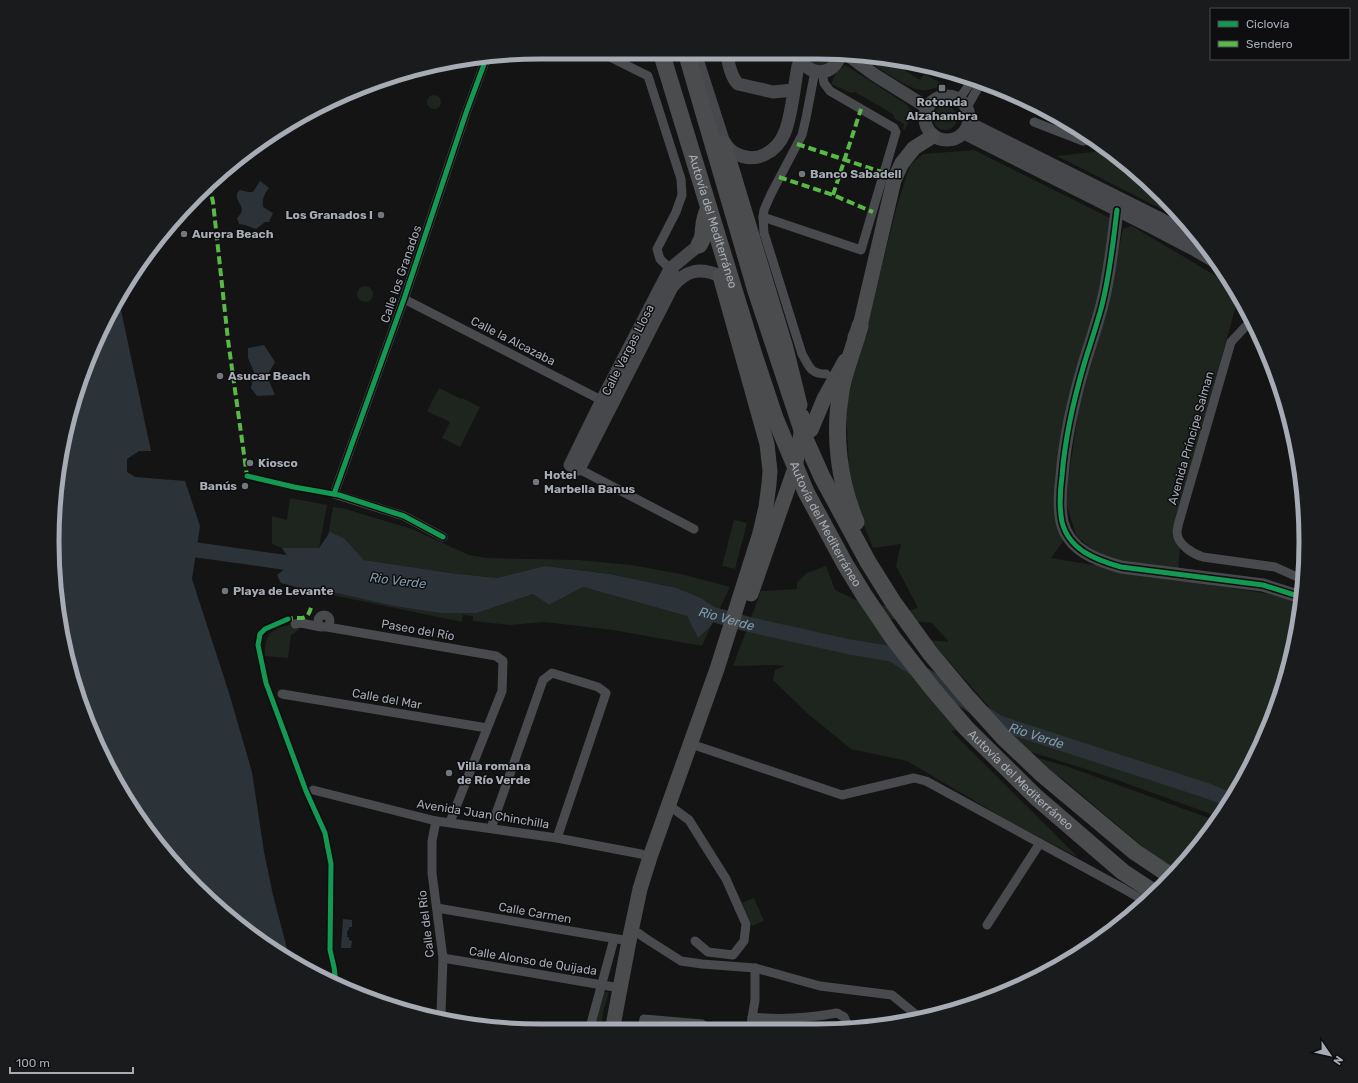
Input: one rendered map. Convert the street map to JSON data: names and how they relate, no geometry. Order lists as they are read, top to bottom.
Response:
{
  "streets": {
    "highway": ["Autovía del Mediterráneo"],
    "street": [
      "Calle los Granados",
      "Calle la Alcazaba",
      "Calle Vargas Llosa",
      "Avenida Príncipe Salman",
      "Paseo del Río",
      "Calle del Mar",
      "Avenida Juan Chinchilla",
      "Calle Carmen",
      "Calle del Río",
      "Calle Alonso de Quijada"
    ]
  },
  "crossings": [
    ["Calle los Granados", "Calle la Alcazaba"],
    ["Calle la Alcazaba", "Calle Vargas Llosa"],
    ["Paseo del Río", "Calle del Mar"],
    ["Avenida Juan Chinchilla", "Calle del Río"],
    ["Calle Carmen", "Calle del Río"],
    ["Calle del Río", "Calle Alonso de Quijada"]
  ],
  "water": ["Rio Verde"],
  "places": {
    "transit": ["Rotonda Alzahambra"],
    "other": [
      "Banco Sabadell",
      "Los Granados I",
      "Aurora Beach",
      "Asucar Beach",
      "Kiosco",
      "Hotel Marbella Banus",
      "Banús",
      "Playa de Levante",
      "Villa romana de Río Verde"
    ]
  },
  "legend": ["Ciclovía", "Sendero"],
  "scale_bar": "100 m",
  "north": "bottom right"
}
